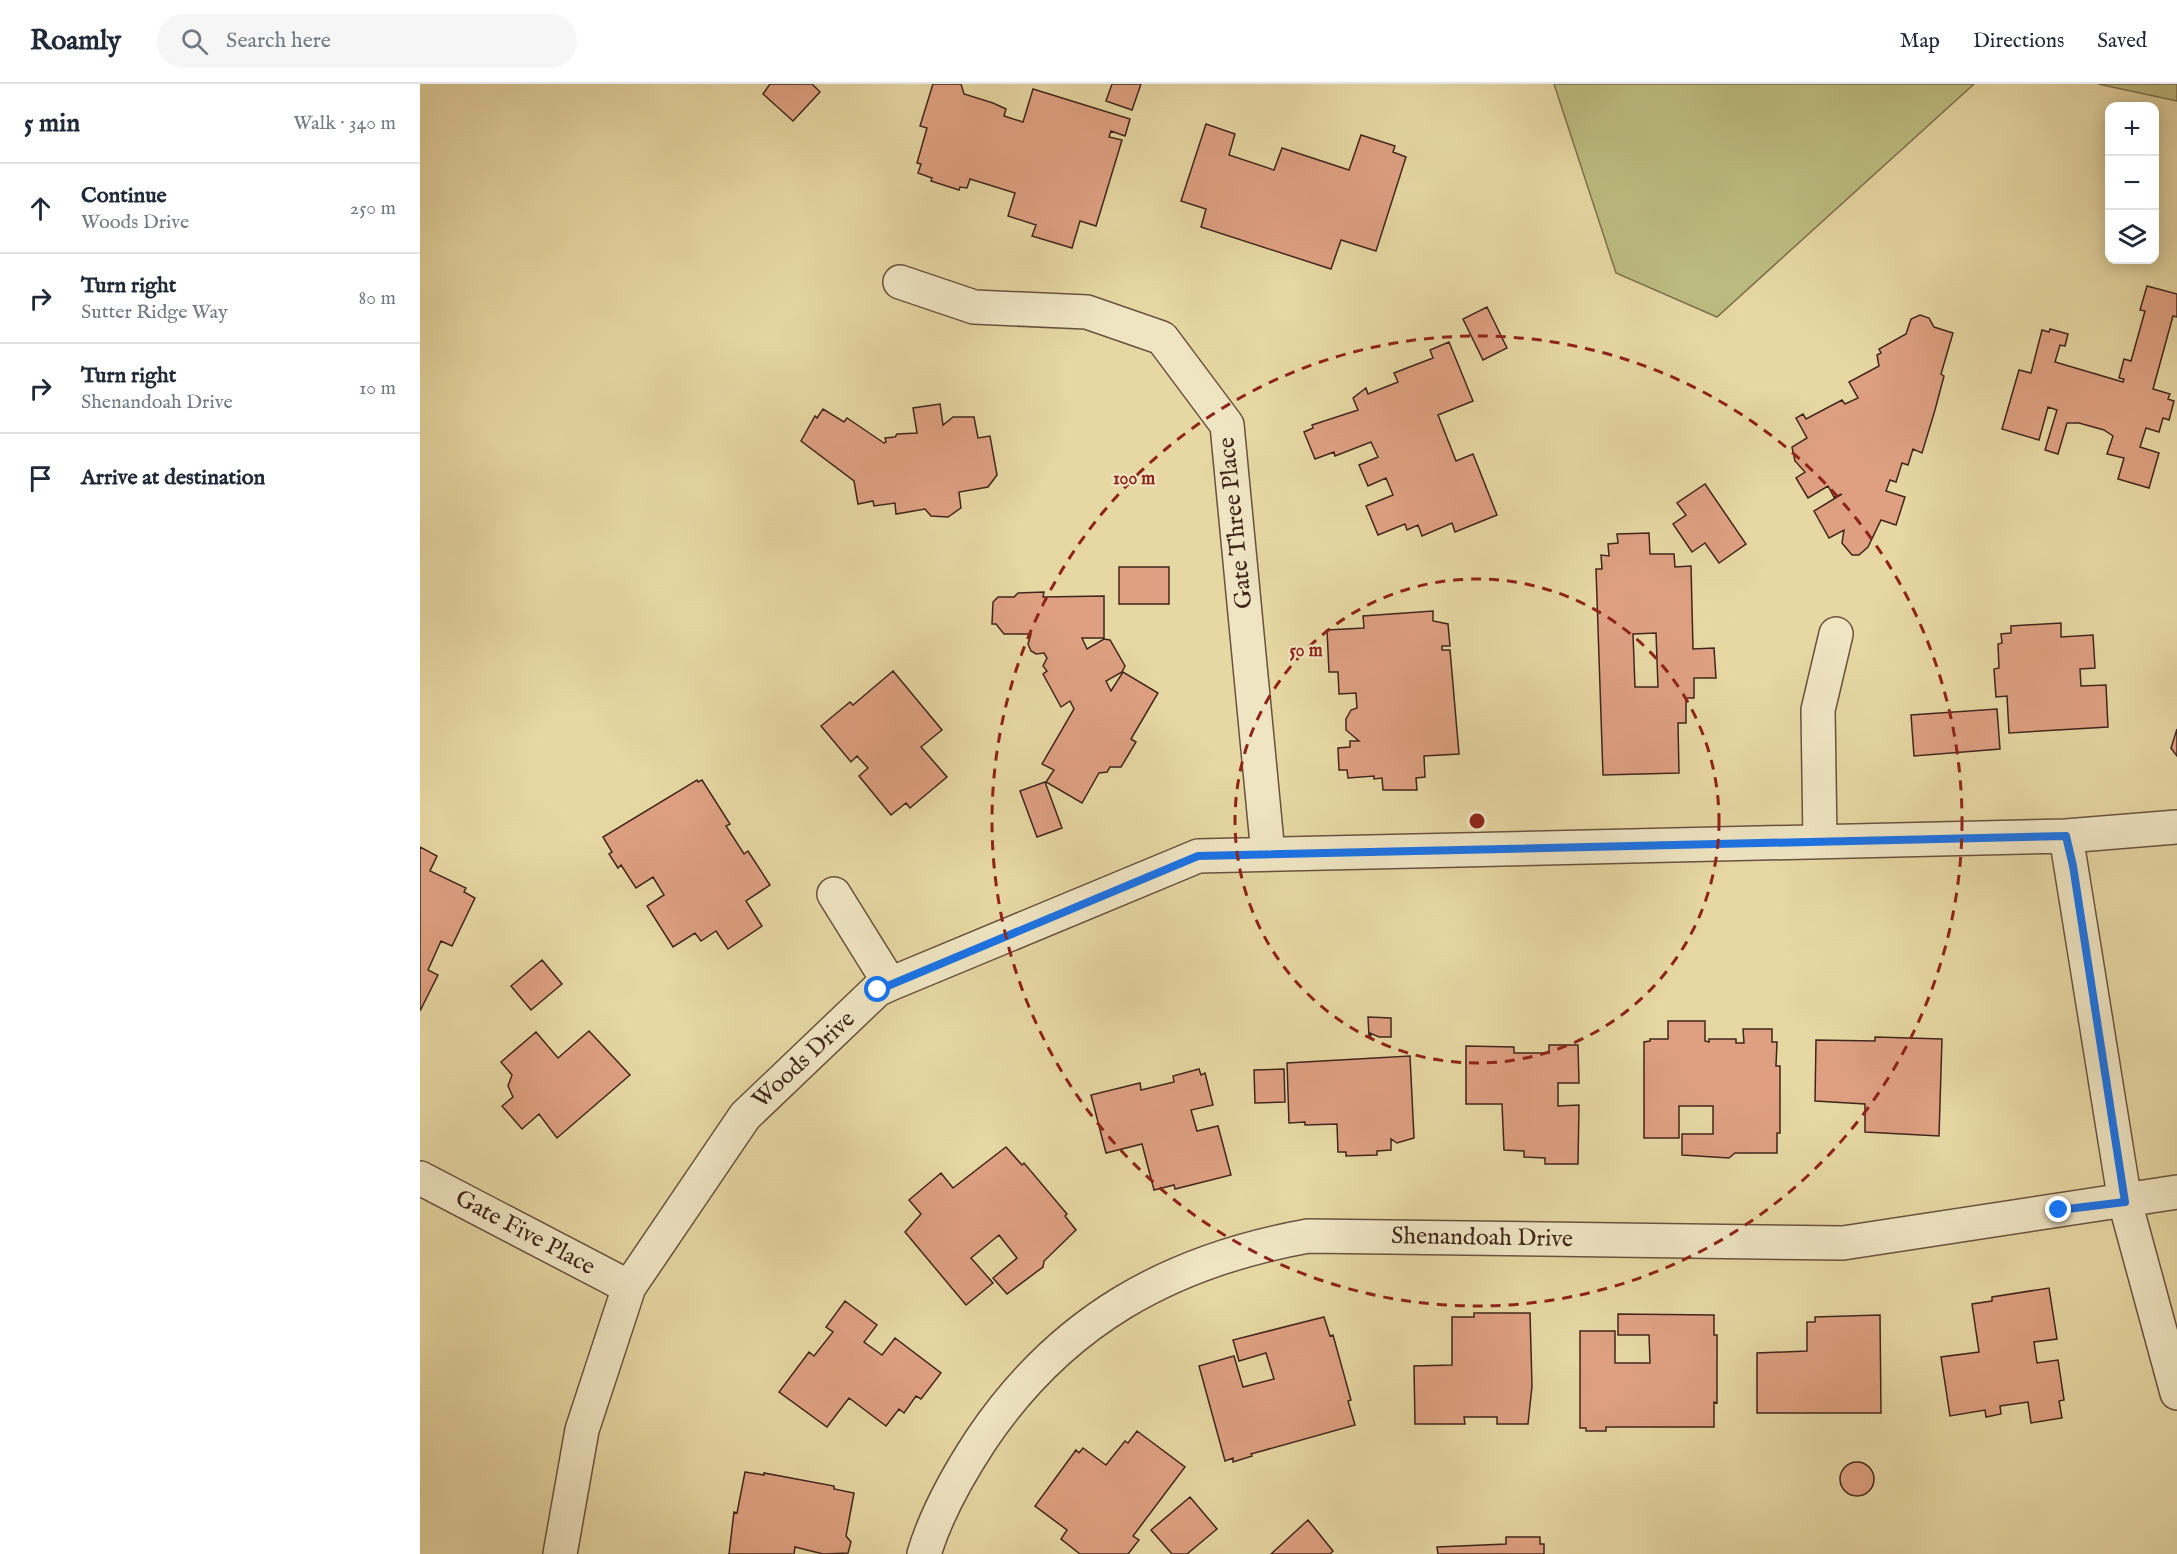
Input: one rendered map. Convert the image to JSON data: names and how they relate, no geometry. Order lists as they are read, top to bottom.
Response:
{
  "streets": {
    "street": [
      "Gate Three Place",
      "Woods Drive",
      "Gate Five Place",
      "Shenandoah Drive"
    ]
  },
  "crossings": [
    ["Gate Three Place", "Woods Drive"],
    ["Woods Drive", "Gate Five Place"]
  ],
  "page": {
    "header": "Roamly",
    "search": "Search here",
    "nav": ["Map", "Directions", "Saved"],
    "heading": ["5 min", "Walk · 340 m"],
    "map_buttons": ["+", "−"],
    "list": [
      ["Continue", "Woods Drive", "250 m"],
      ["Turn right", "Sutter Ridge Way", "80 m"],
      ["Turn right", "Shenandoah Drive", "10 m"],
      "Arrive at destination"
    ]
  },
  "rings": ["100 m", "50 m"]
}
